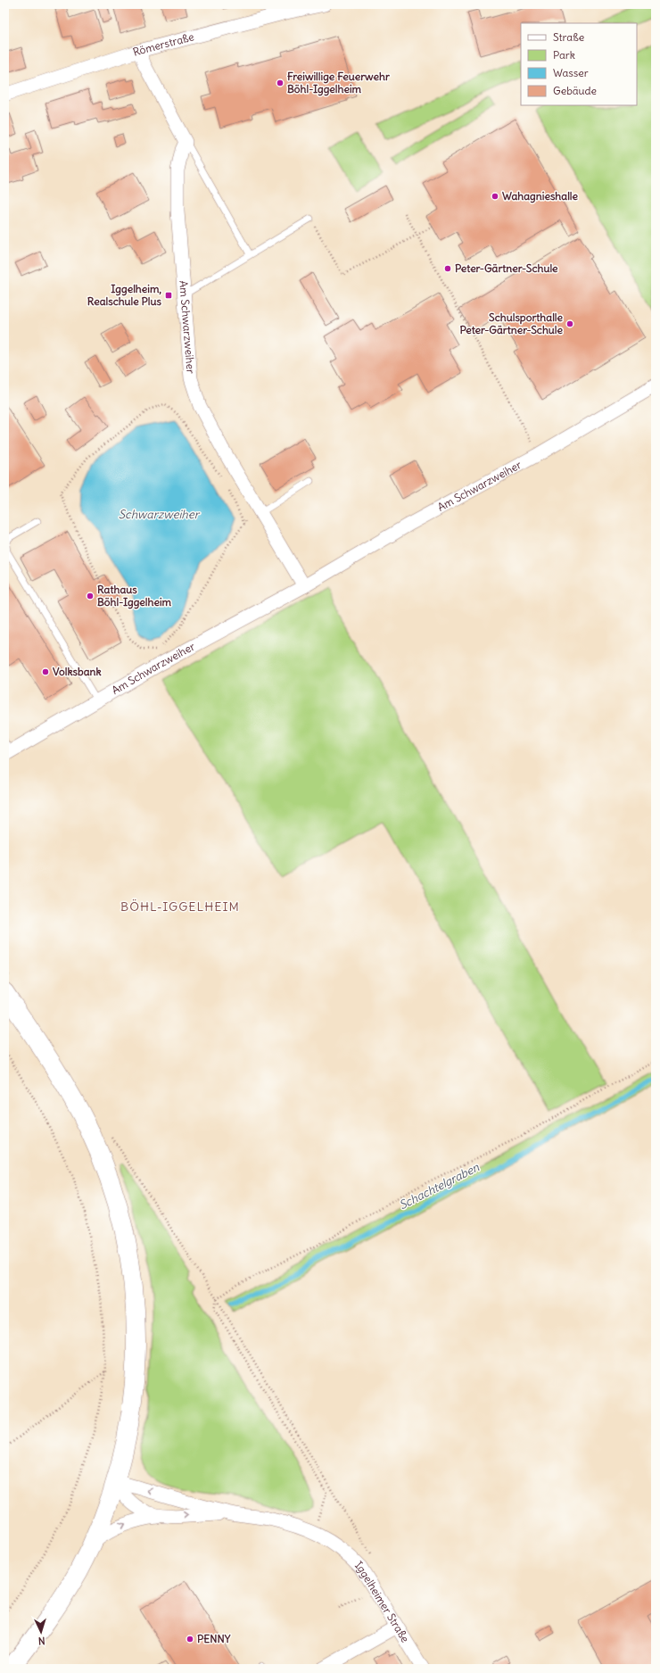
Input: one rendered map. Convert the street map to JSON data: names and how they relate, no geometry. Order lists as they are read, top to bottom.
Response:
{
  "streets": {
    "street": ["Römerstraße", "Am Schwarzweiher", "Iggelheimer Straße"]
  },
  "districts": ["BÖHL-IGGELHEIM"],
  "water": ["Schwarzweiher", "Schachtelgraben"],
  "places": {
    "other": [
      "Freiwillige Feuerwehr Böhl-Iggelheim",
      "Wahagnieshalle",
      "Peter-Gärtner-Schule",
      "Schulsporthalle Peter-Gärtner-Schule",
      "Rathaus Böhl-Iggelheim",
      "Volksbank",
      "PENNY"
    ],
    "transit": ["Iggelheim, Realschule Plus"]
  },
  "legend": [
    "Straße",
    "Park",
    "Wasser",
    "Gebäude"
  ],
  "north": "bottom"
}
